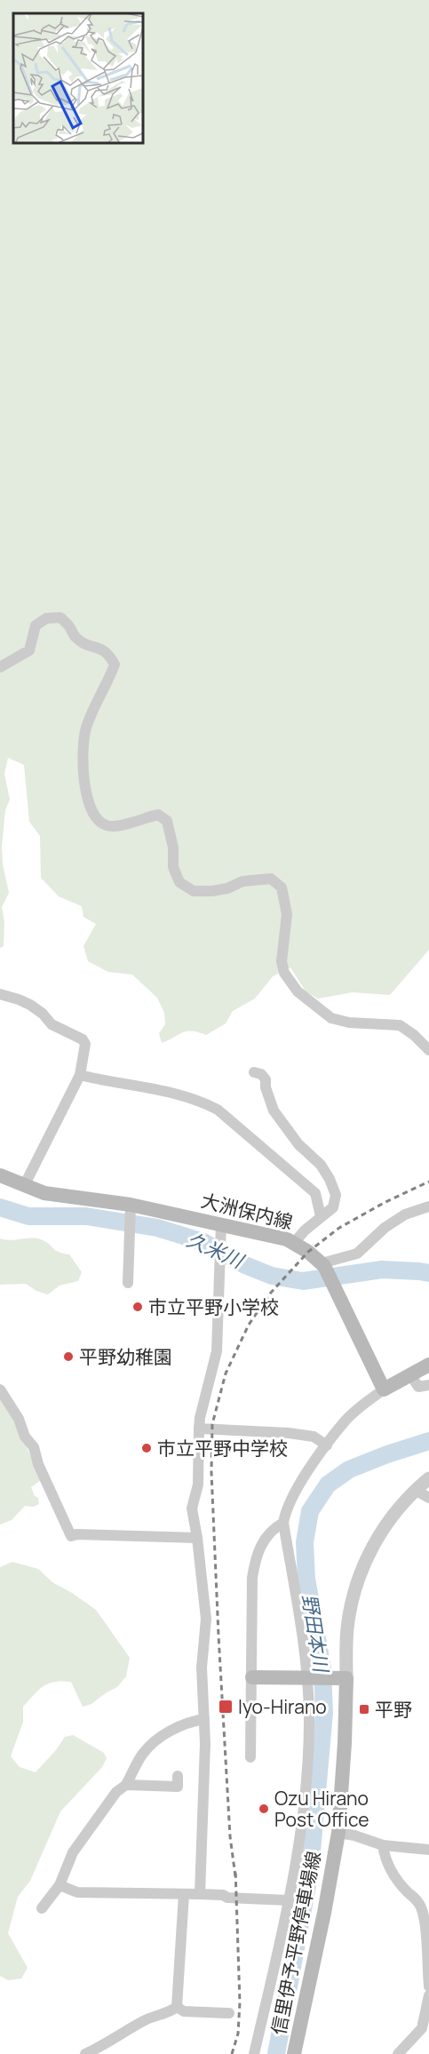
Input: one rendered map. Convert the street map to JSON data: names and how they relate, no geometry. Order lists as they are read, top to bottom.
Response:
{
  "streets": {
    "main road": ["大洲保内線", "信里伊予平野停車場線"]
  },
  "water": ["久米川", "野田本川"],
  "places": {
    "other": [
      "市立平野小学校",
      "平野幼稚園",
      "市立平野中学校",
      "Ozu Hirano Post Office"
    ],
    "transit": ["Iyo-Hirano", "平野"]
  }
}
